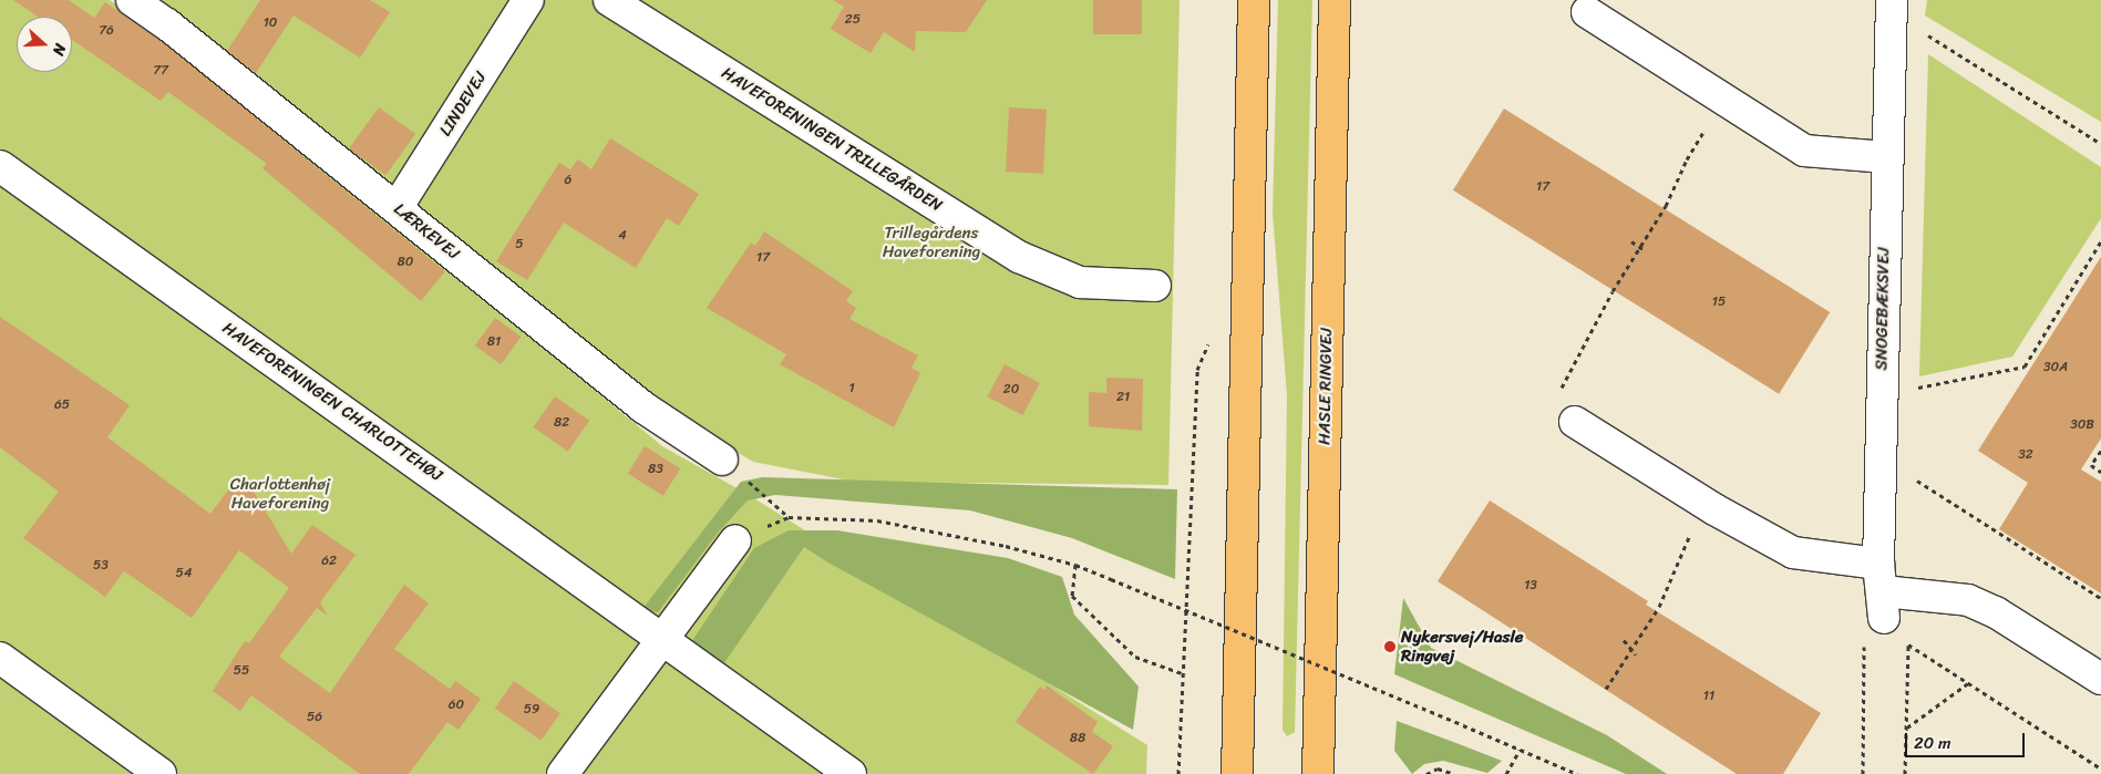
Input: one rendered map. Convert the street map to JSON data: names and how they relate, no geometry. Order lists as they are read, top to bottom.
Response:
{
  "streets": {
    "main road": ["HASLE RINGVEJ"],
    "street": [
      "LINDEVEJ",
      "HAVEFORENINGEN TRILLEGÅRDEN",
      "LÆRKEVEJ",
      "SNOGEBÆKSVEJ",
      "HAVEFORENINGEN CHARLOTTEHØJ"
    ]
  },
  "crossings": [
    ["LINDEVEJ", "LÆRKEVEJ"]
  ],
  "parks": ["Trillegårdens Haveforening", "Charlottenhøj Haveforening"],
  "places": ["Nykersvej/Hasle Ringvej"],
  "house_numbers": [
    "25",
    "10",
    "76",
    "77",
    "6",
    "17",
    "4",
    "5",
    "17",
    "80",
    "15",
    "81",
    "30A",
    "1",
    "20",
    "21",
    "65",
    "82",
    "30B",
    "32",
    "83",
    "62",
    "53",
    "54",
    "13",
    "55",
    "11",
    "60",
    "59",
    "56",
    "88"
  ],
  "scale_bar": "20 m",
  "north": "right"
}
